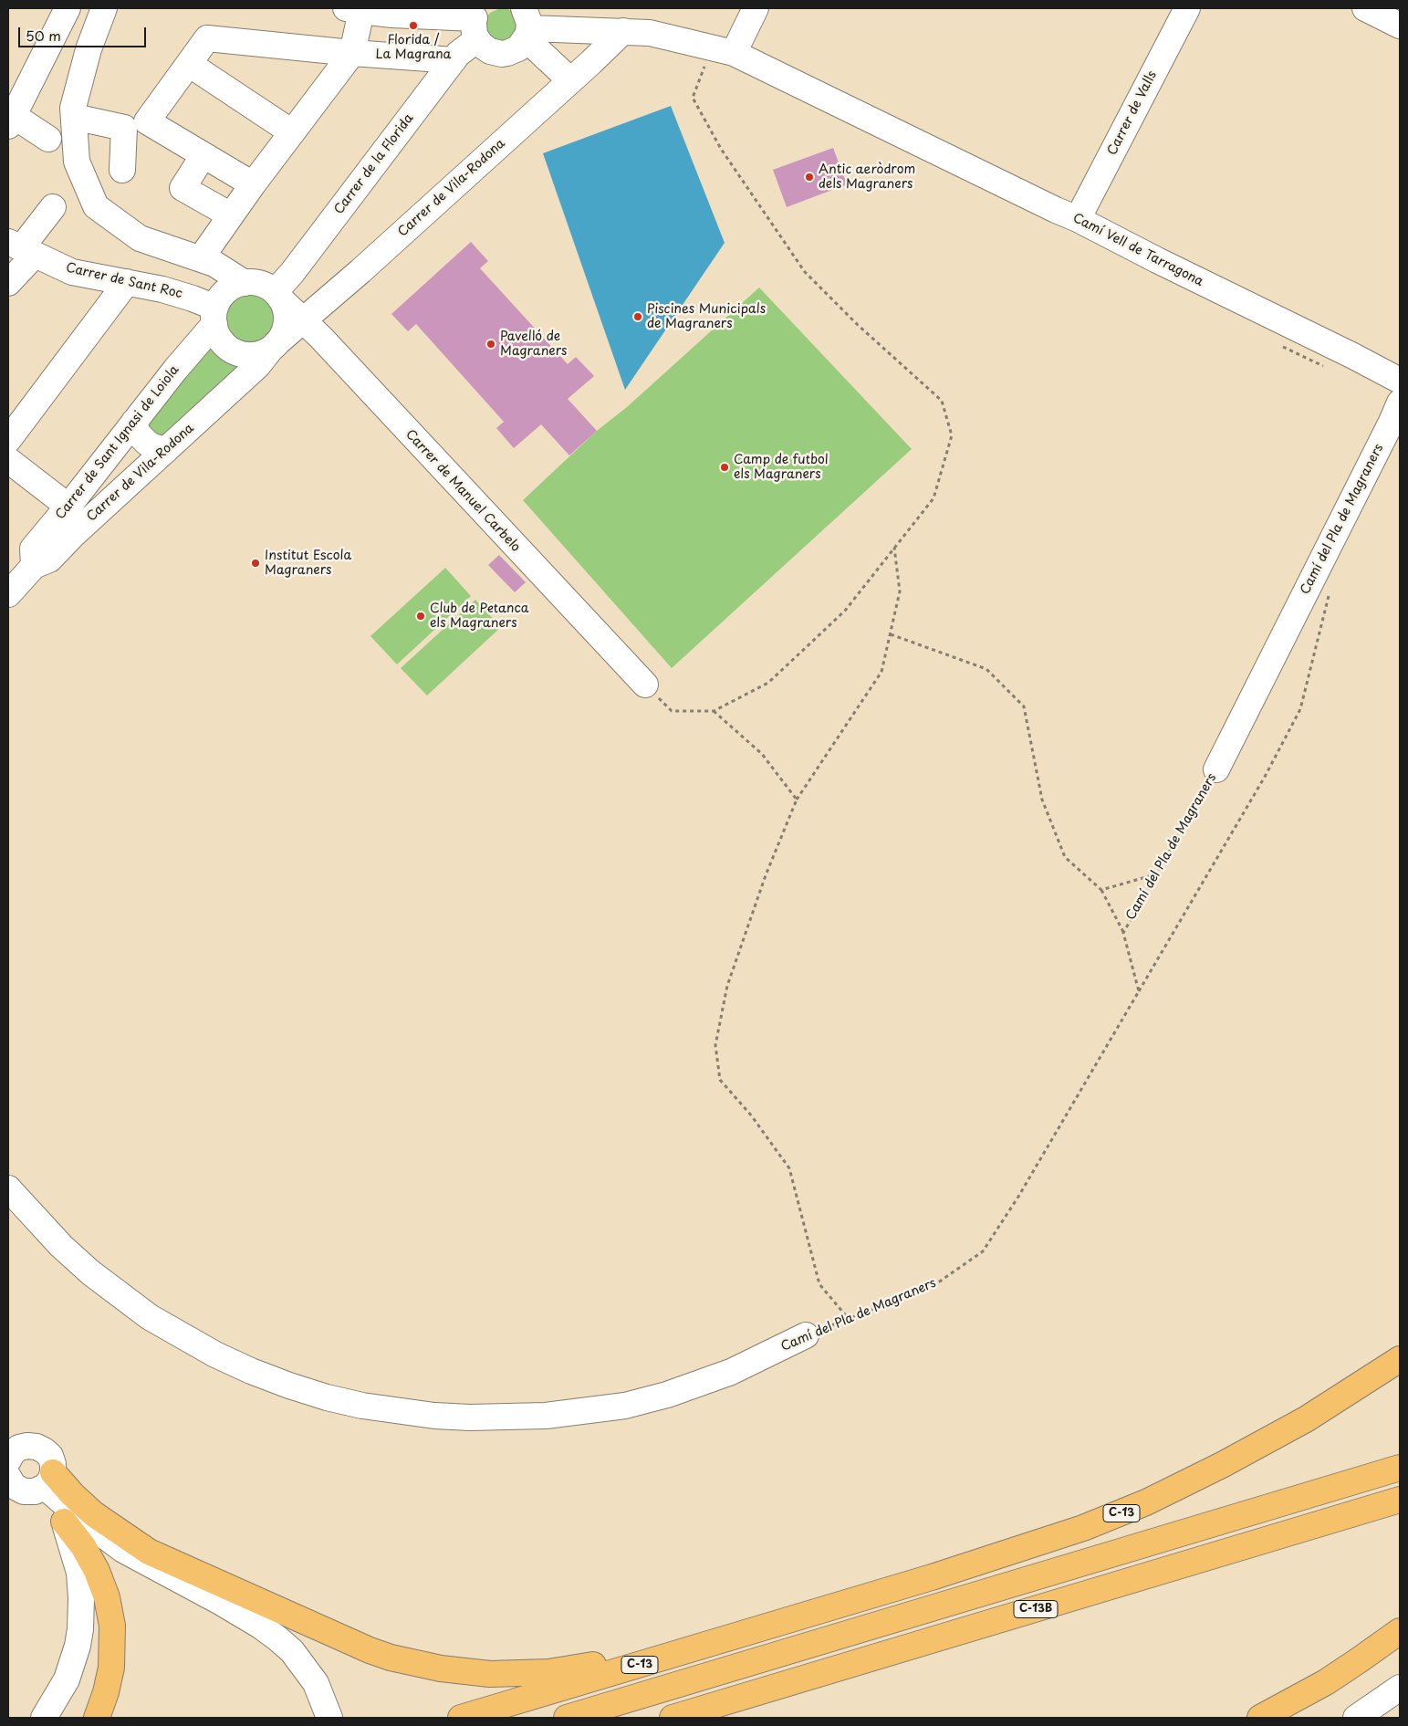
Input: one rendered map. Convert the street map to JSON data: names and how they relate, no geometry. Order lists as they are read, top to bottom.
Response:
{
  "streets": {
    "highway": ["C-13", "C-13B"],
    "street": [
      "Carrer de Valls",
      "Carrer de la Florida",
      "Carrer de Vila-Rodona",
      "Camí Vell de Tarragona",
      "Carrer de Sant Roc",
      "Carrer de Sant Ignasi de Loiola",
      "Carrer de Manuel Carbelo",
      "Camí del Pla de Magraners"
    ]
  },
  "crossings": [
    ["Carrer de Valls", "Camí Vell de Tarragona"],
    ["Carrer de la Florida", "Carrer de Vila-Rodona"],
    ["Carrer de la Florida", "Carrer de Sant Roc"],
    ["Carrer de la Florida", "Carrer de Sant Ignasi de Loiola"],
    ["Carrer de la Florida", "Carrer de Manuel Carbelo"],
    ["Carrer de Vila-Rodona", "Camí Vell de Tarragona"],
    ["Carrer de Vila-Rodona", "Carrer de Sant Roc"],
    ["Carrer de Vila-Rodona", "Carrer de Sant Ignasi de Loiola"],
    ["Carrer de Vila-Rodona", "Carrer de Manuel Carbelo"],
    ["Carrer de Sant Roc", "Carrer de Sant Ignasi de Loiola"],
    ["Carrer de Sant Roc", "Carrer de Manuel Carbelo"],
    ["Carrer de Sant Ignasi de Loiola", "Carrer de Manuel Carbelo"]
  ],
  "places": [
    "Florida / La Magrana",
    "Antic aeròdrom dels Magraners",
    "Piscines Municipals de Magraners",
    "Pavelló de Magraners",
    "Camp de futbol els Magraners",
    "Institut Escola Magraners",
    "Club de Petanca els Magraners"
  ],
  "scale_bar": "50 m"
}
